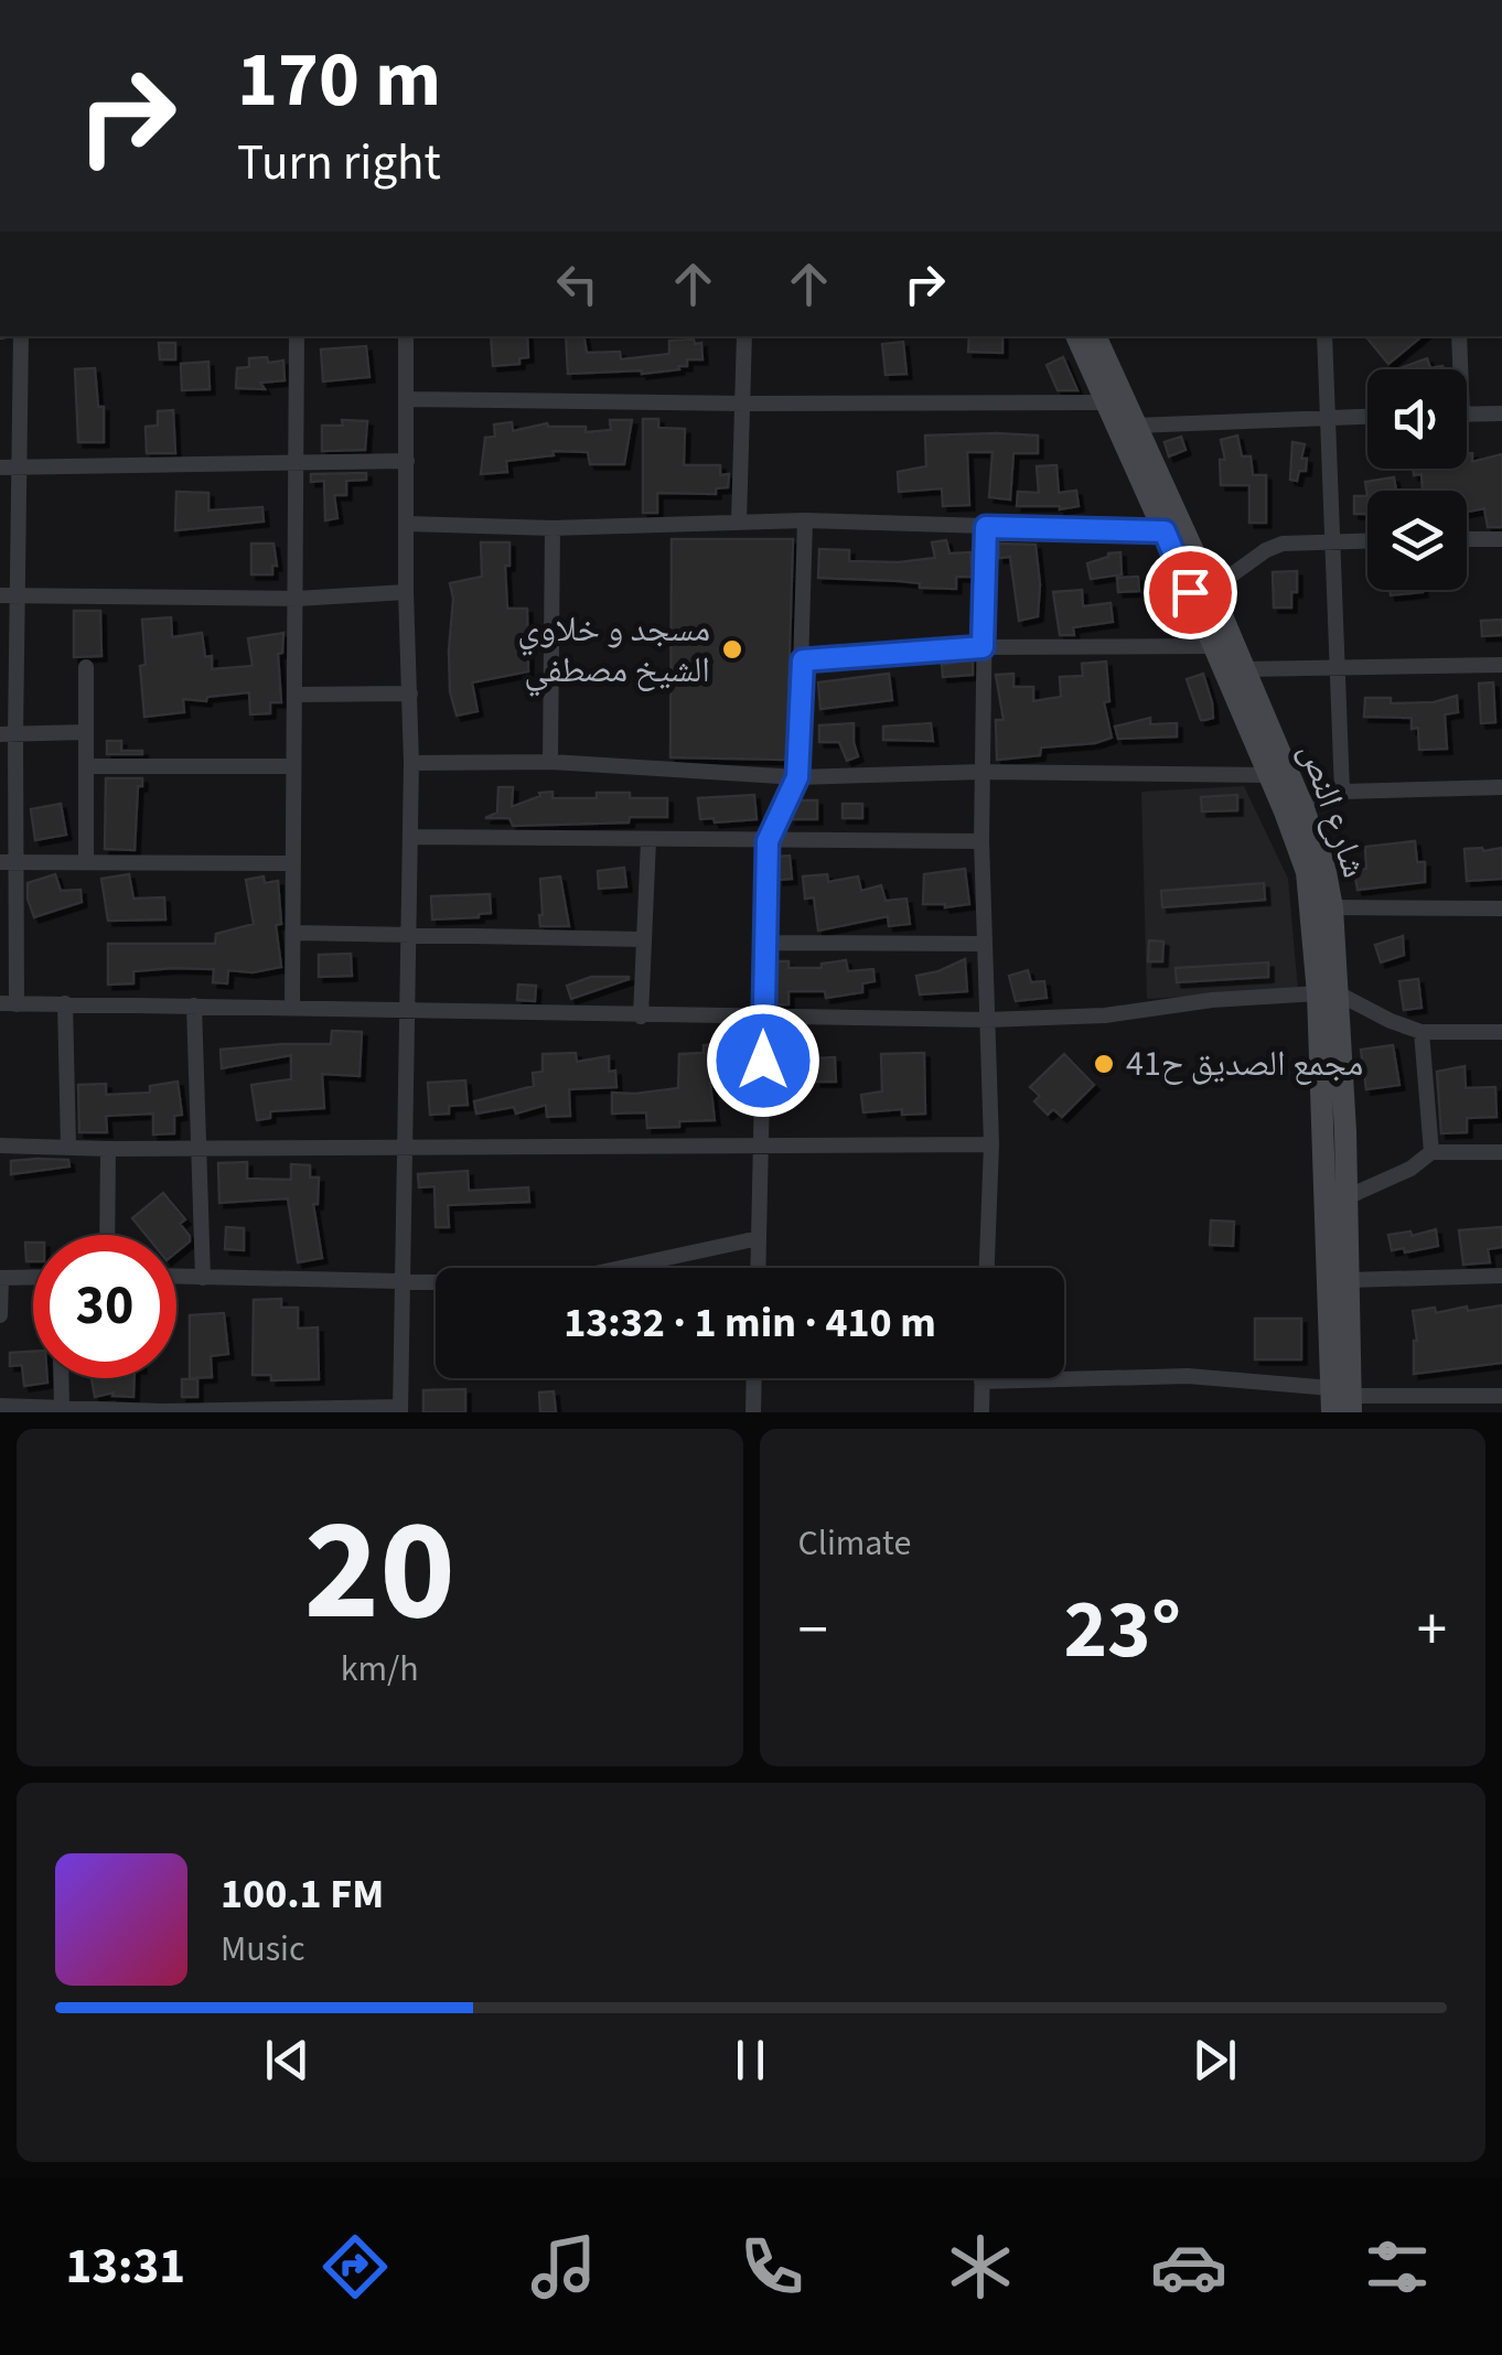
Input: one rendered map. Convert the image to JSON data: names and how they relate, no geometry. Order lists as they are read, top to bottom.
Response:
{
  "streets": {
    "main road": ["شارع النص"]
  },
  "places": ["مسجد و خلاوي الشيخ مصطفي", "مجمع الصديق ح41"],
  "page": {
    "turn": ["170 m", "Turn right"],
    "limit": "30",
    "trip": "13:32 · 1 min · 410 m",
    "tile": [
      ["20", "km/h"],
      "Climate"
    ],
    "heat": ["−", "23°", "+"],
    "song": ["100.1 FM", "Music"],
    "tabs": "13:31"
  }
}
